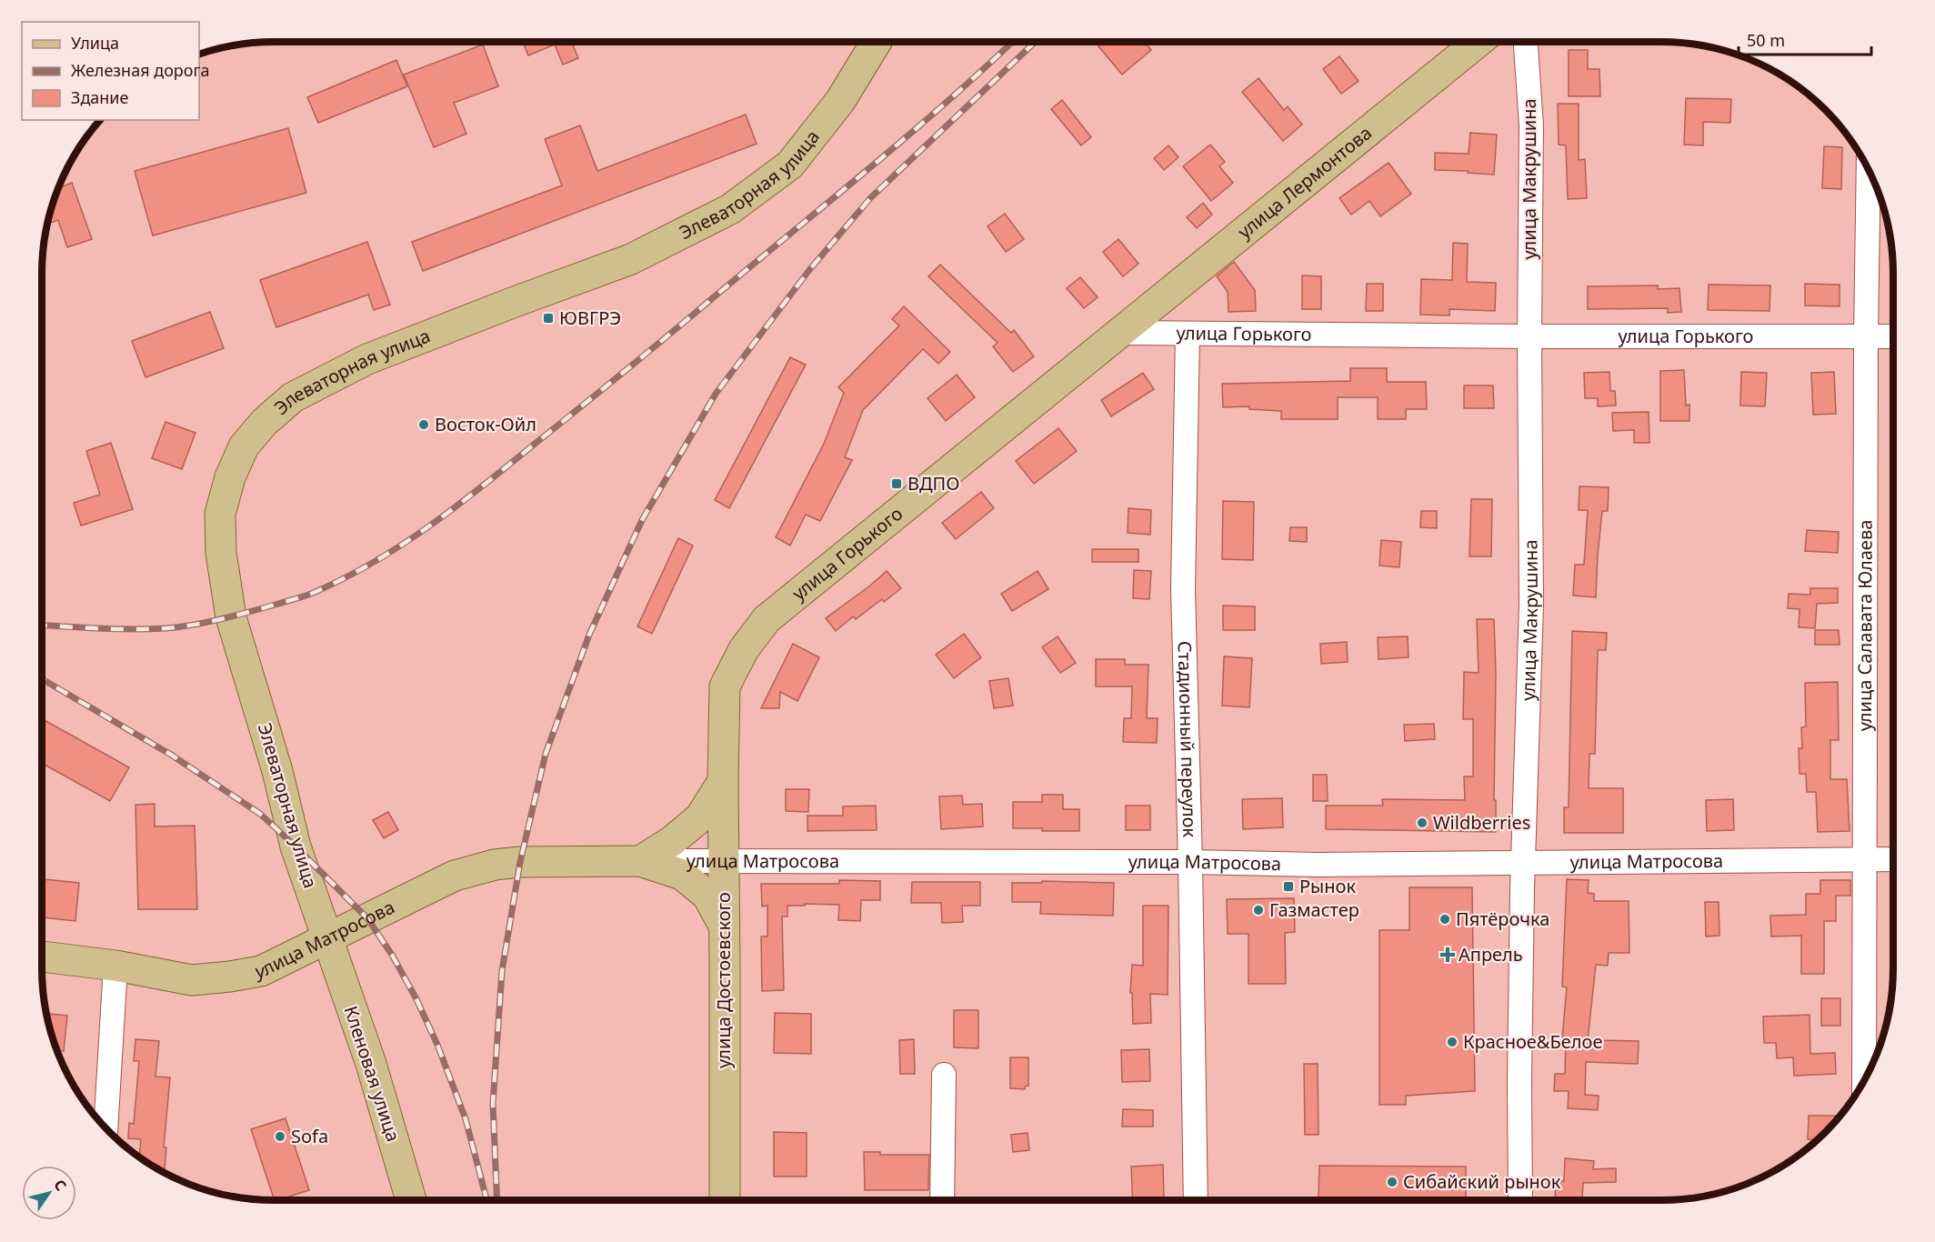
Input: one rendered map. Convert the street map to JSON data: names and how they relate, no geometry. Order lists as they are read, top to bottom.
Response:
{
  "streets": {
    "main road": [
      "Элеваторная улица",
      "улица Лермонтова",
      "улица Горького",
      "улица Матросова",
      "улица Достоевского",
      "Кленовая улица"
    ],
    "street": ["улица Макрушина", "улица Салавата Юлаева", "Стадионный переулок"]
  },
  "crossings": [
    ["улица Макрушина", "улица Горького"],
    ["улица Макрушина", "улица Матросова"],
    ["Элеваторная улица", "улица Матросова"],
    ["Элеваторная улица", "Кленовая улица"],
    ["улица Лермонтова", "улица Горького"],
    ["улица Горького", "улица Салавата Юлаева"],
    ["улица Горького", "Стадионный переулок"],
    ["улица Горького", "улица Достоевского"],
    ["улица Салавата Юлаева", "улица Матросова"],
    ["Стадионный переулок", "улица Матросова"],
    ["улица Матросова", "улица Достоевского"],
    ["улица Матросова", "Кленовая улица"]
  ],
  "places": {
    "transit": ["ЮВГРЭ", "ВДПО", "Рынок"],
    "other": [
      "Восток-Ойл",
      "Wildberries",
      "Газмастер",
      "Пятёрочка",
      "Красное&Белое",
      "Sofa",
      "Сибайский рынок"
    ],
    "health": ["Апрель"]
  },
  "legend": ["Улица", "Железная дорога", "Здание"],
  "scale_bar": "50 m",
  "north": "top right"
}
